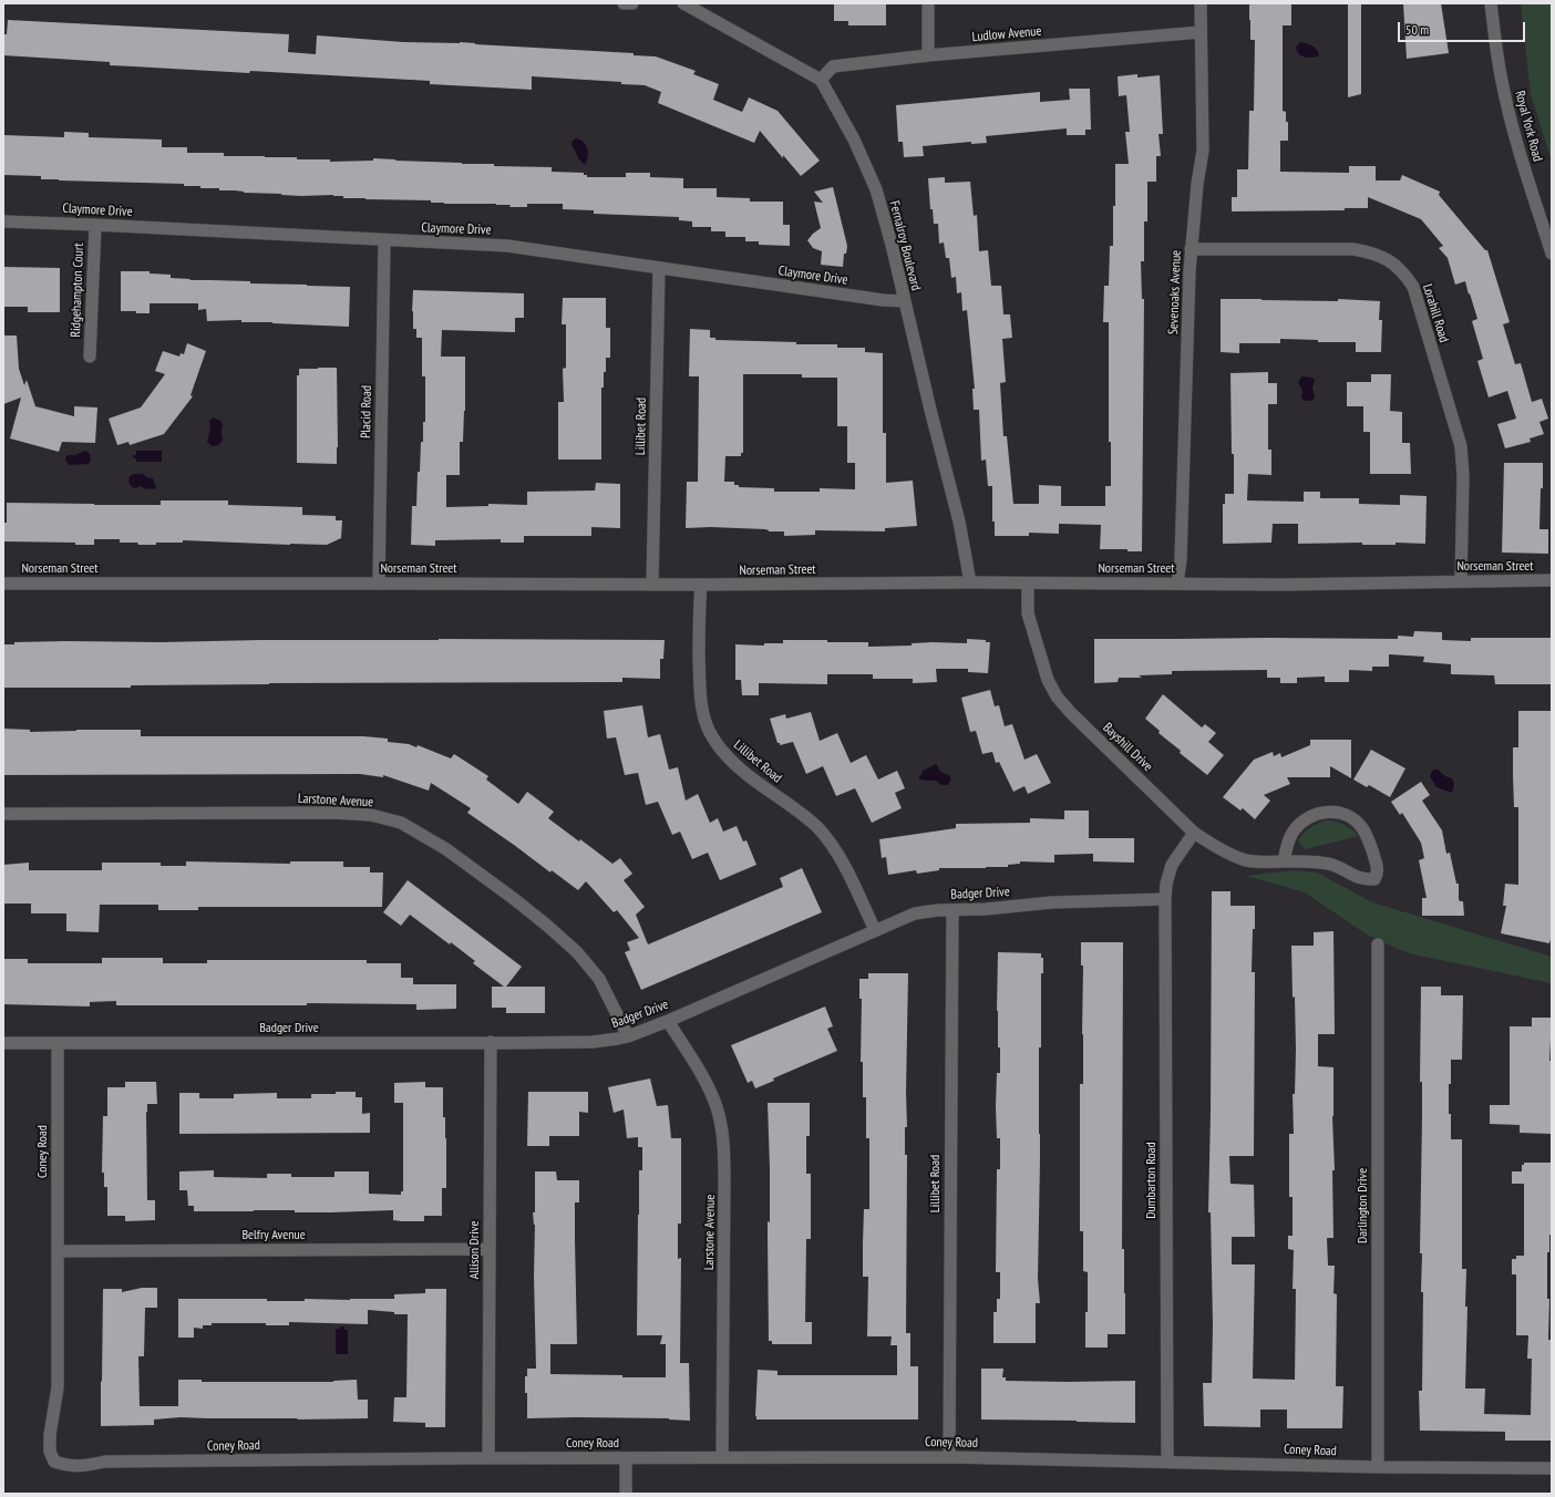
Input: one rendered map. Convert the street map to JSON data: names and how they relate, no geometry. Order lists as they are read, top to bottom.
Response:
{
  "streets": {
    "street": [
      "Ludlow Avenue",
      "Royal York Road",
      "Claymore Drive",
      "Fernalroy Boulevard",
      "Ridgehampton Court",
      "Sevenoaks Avenue",
      "Lorahill Road",
      "Placid Road",
      "Lillibet Road",
      "Norseman Street",
      "Bayshill Drive",
      "Larstone Avenue",
      "Badger Drive",
      "Coney Road",
      "Dumbarton Road",
      "Darlington Drive",
      "Belfry Avenue",
      "Allison Drive"
    ]
  },
  "crossings": [
    ["Ludlow Avenue", "Fernalroy Boulevard"],
    ["Ludlow Avenue", "Sevenoaks Avenue"],
    ["Claymore Drive", "Fernalroy Boulevard"],
    ["Claymore Drive", "Ridgehampton Court"],
    ["Claymore Drive", "Placid Road"],
    ["Claymore Drive", "Lillibet Road"],
    ["Fernalroy Boulevard", "Norseman Street"],
    ["Sevenoaks Avenue", "Lorahill Road"],
    ["Sevenoaks Avenue", "Norseman Street"],
    ["Lorahill Road", "Norseman Street"],
    ["Placid Road", "Norseman Street"],
    ["Lillibet Road", "Norseman Street"],
    ["Lillibet Road", "Badger Drive"],
    ["Lillibet Road", "Coney Road"],
    ["Norseman Street", "Bayshill Drive"],
    ["Larstone Avenue", "Badger Drive"],
    ["Larstone Avenue", "Coney Road"],
    ["Badger Drive", "Coney Road"],
    ["Badger Drive", "Dumbarton Road"],
    ["Badger Drive", "Allison Drive"],
    ["Coney Road", "Dumbarton Road"],
    ["Coney Road", "Darlington Drive"],
    ["Coney Road", "Belfry Avenue"],
    ["Coney Road", "Allison Drive"],
    ["Belfry Avenue", "Allison Drive"]
  ],
  "scale_bar": "50 m"
}
